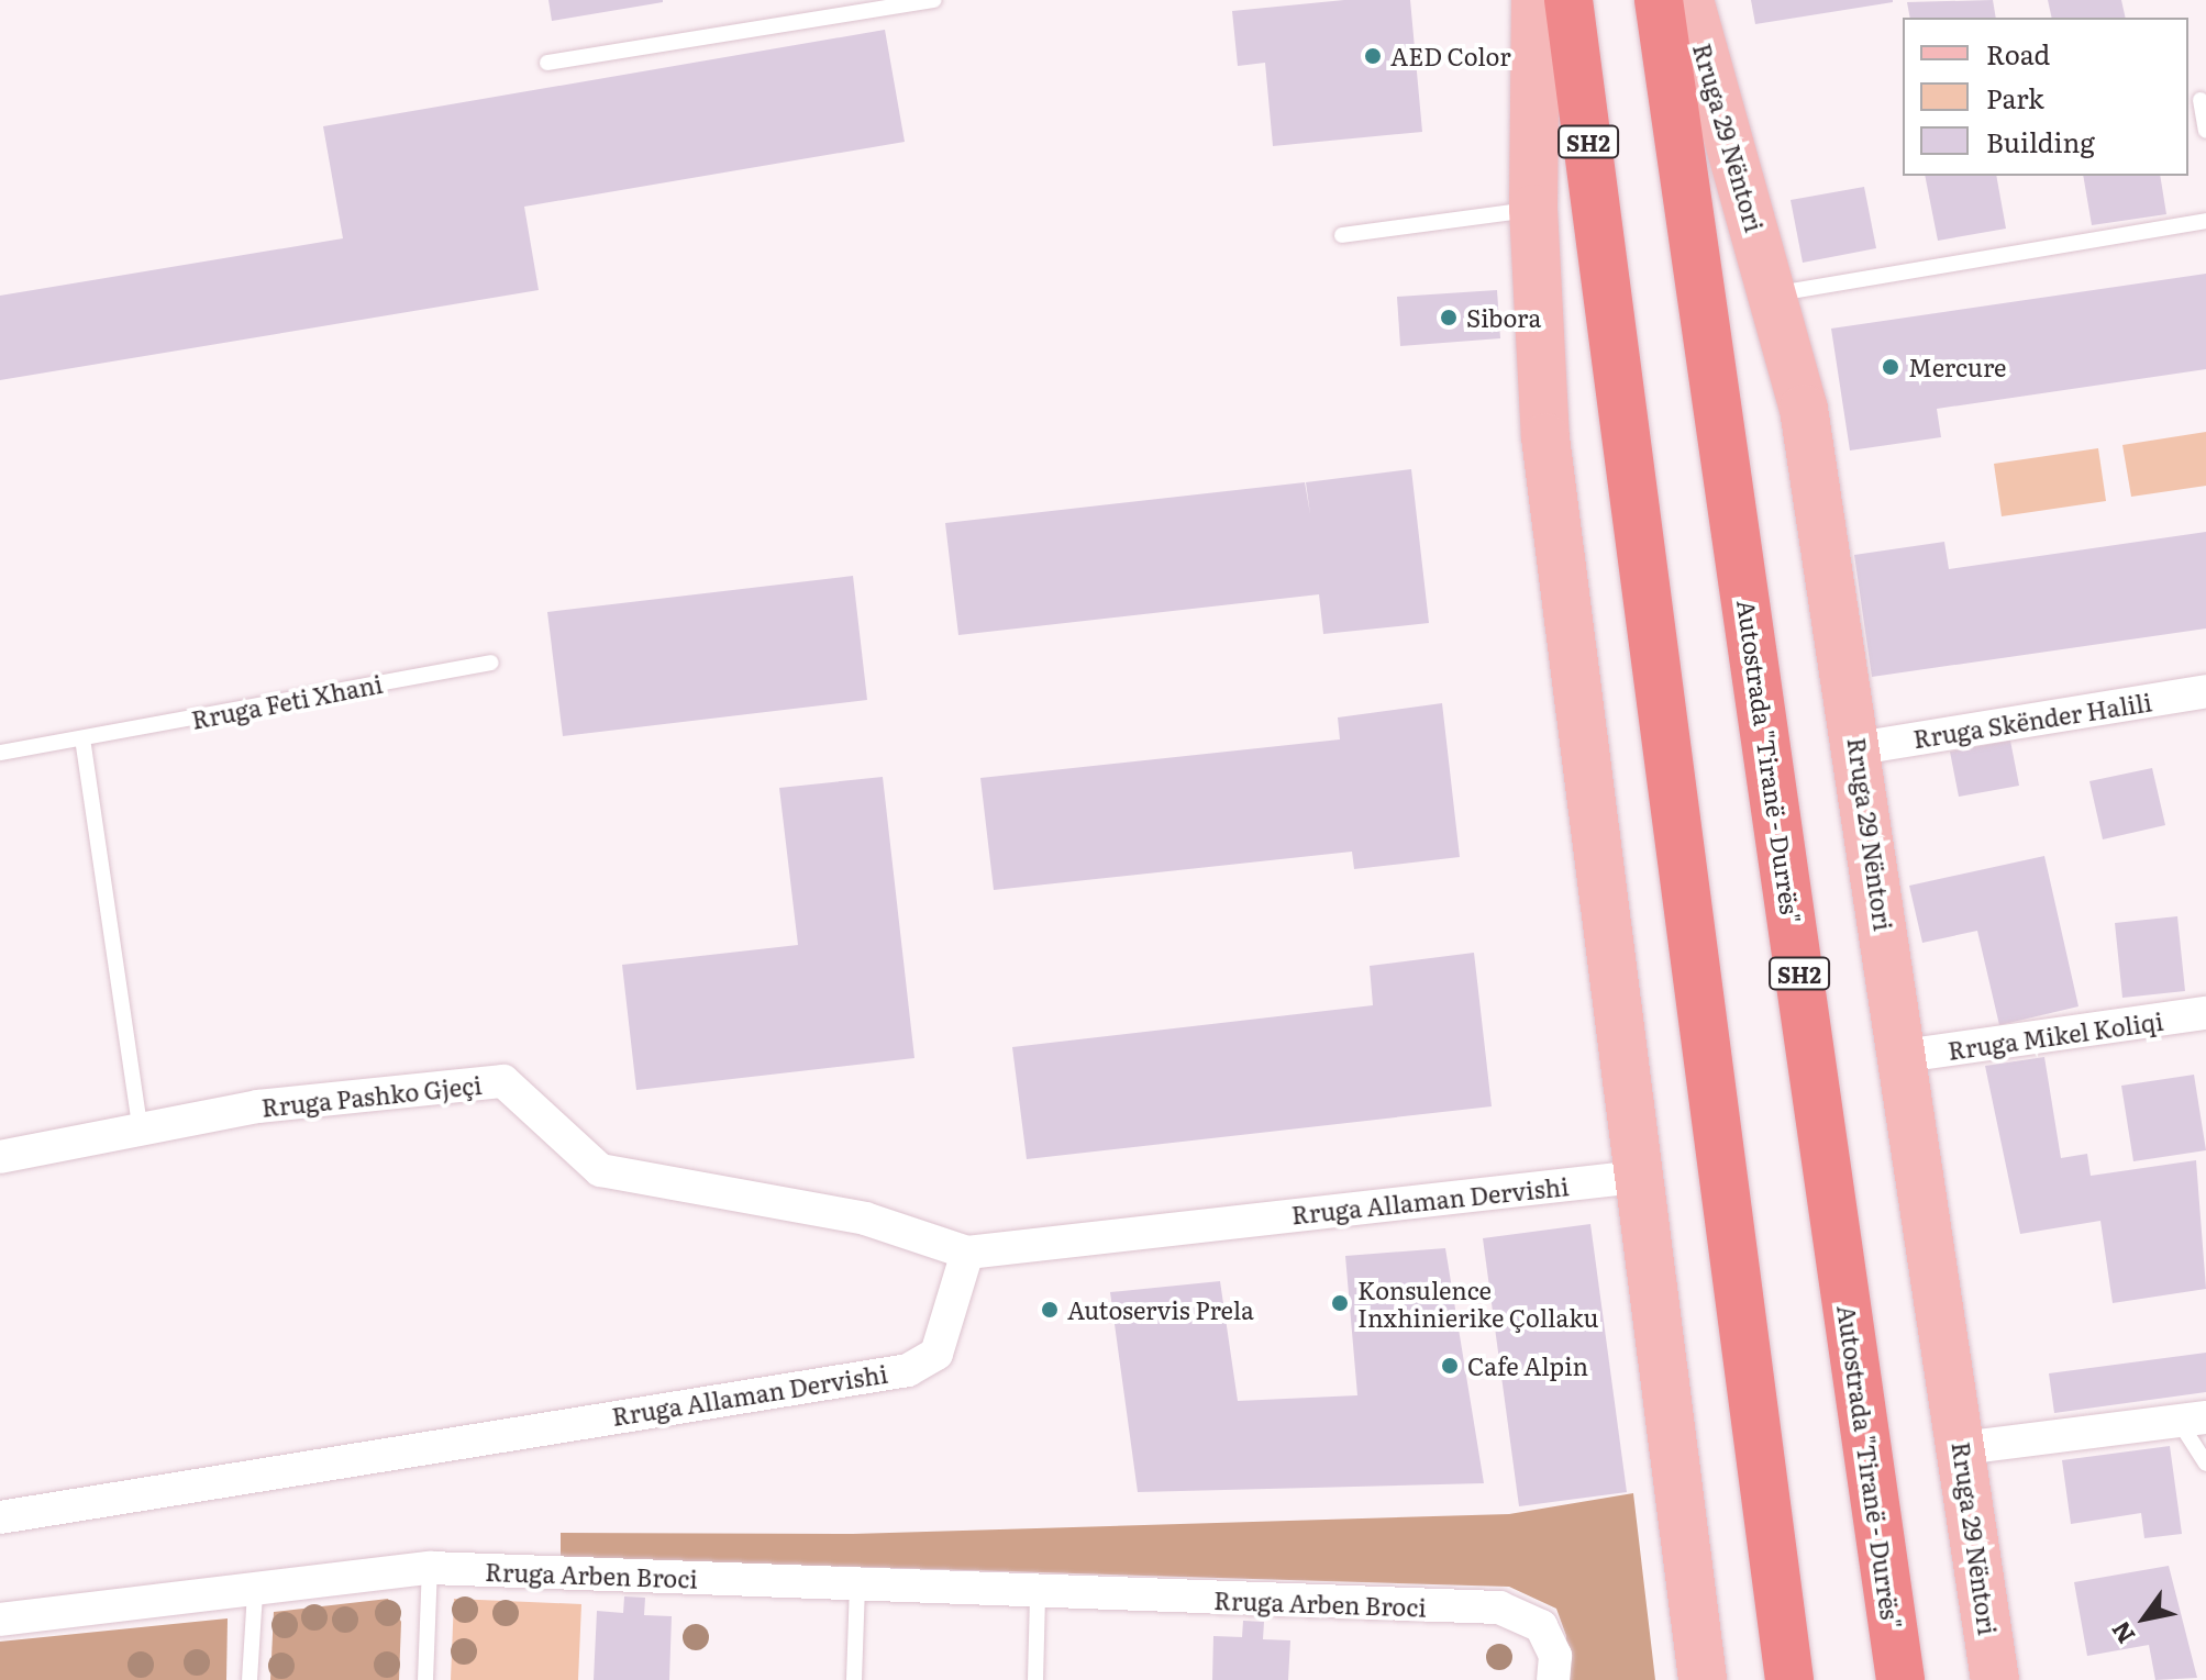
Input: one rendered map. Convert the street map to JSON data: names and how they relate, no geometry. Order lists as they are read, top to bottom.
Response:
{
  "streets": {
    "highway": ["SH2", "Autostrada \"Tiranë - Durrës\""],
    "main road": ["Rruga 29 Nëntori"],
    "street": [
      "Rruga Skënder Halili",
      "Rruga Mikel Koliqi",
      "Rruga Pashko Gjeçi",
      "Rruga Allaman Dervishi",
      "Rruga Arben Broci"
    ],
    "lane": ["Rruga Feti Xhani"]
  },
  "crossings": [
    ["Rruga 29 Nëntori", "Rruga Skënder Halili"],
    ["Rruga 29 Nëntori", "Rruga Mikel Koliqi"],
    ["Rruga Pashko Gjeçi", "Rruga Allaman Dervishi"]
  ],
  "places": [
    "AED Color",
    "Sibora",
    "Mercure",
    "Konsulence Inxhinierike Çollaku",
    "Autoservis Prela",
    "Cafe Alpin"
  ],
  "legend": ["Road", "Park", "Building"],
  "north": "bottom left"
}
